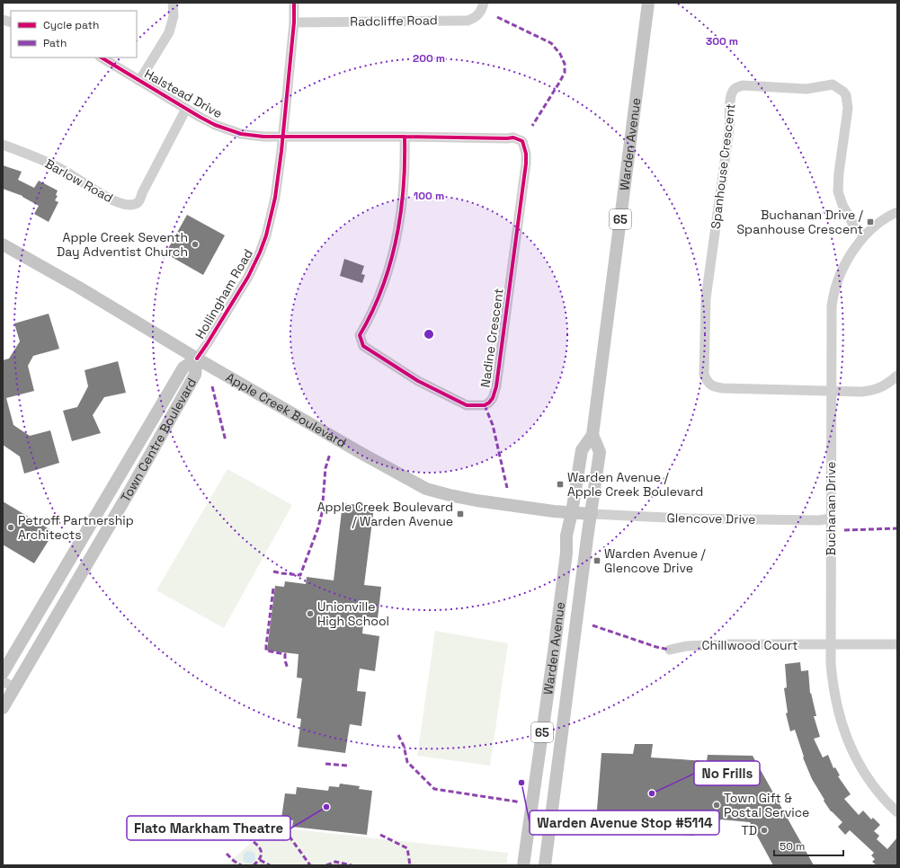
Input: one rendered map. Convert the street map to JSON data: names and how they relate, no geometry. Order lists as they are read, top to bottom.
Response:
{
  "streets": {
    "main road": [
      "Warden Avenue",
      "65",
      "Apple Creek Boulevard",
      "Town Centre Boulevard"
    ],
    "street": [
      "Radcliffe Road",
      "Halstead Drive",
      "Spanhouse Crescent",
      "Barlow Road",
      "Hollingham Road",
      "Nadine Crescent",
      "Buchanan Drive",
      "Glencove Drive",
      "Chillwood Court"
    ]
  },
  "crossings": [
    ["Radcliffe Road", "Hollingham Road"],
    ["Halstead Drive", "Barlow Road"],
    ["Halstead Drive", "Hollingham Road"],
    ["Halstead Drive", "Nadine Crescent"],
    ["Warden Avenue", "Apple Creek Boulevard"],
    ["Warden Avenue", "Glencove Drive"],
    ["Spanhouse Crescent", "Buchanan Drive"],
    ["Hollingham Road", "Nadine Crescent"],
    ["Hollingham Road", "Apple Creek Boulevard"],
    ["Hollingham Road", "Town Centre Boulevard"],
    ["Apple Creek Boulevard", "Town Centre Boulevard"],
    ["Apple Creek Boulevard", "Glencove Drive"],
    ["Buchanan Drive", "Glencove Drive"],
    ["Buchanan Drive", "Chillwood Court"]
  ],
  "places": {
    "transit": [
      "Buchanan Drive / Spanhouse Crescent",
      "Warden Avenue / Apple Creek Boulevard",
      "Apple Creek Boulevard / Warden Avenue",
      "Warden Avenue / Glencove Drive"
    ],
    "other": [
      "Apple Creek Seventh Day Adventist Church",
      "Petroff Partnership Architects",
      "Unionville High School",
      "Warden Avenue Stop #5114",
      "No Frills",
      "Town Gift & Postal Service",
      "Flato Markham Theatre",
      "TD"
    ]
  },
  "legend": ["Cycle path", "Path"],
  "scale_bar": "50 m",
  "rings": ["300 m", "200 m", "100 m"]
}
